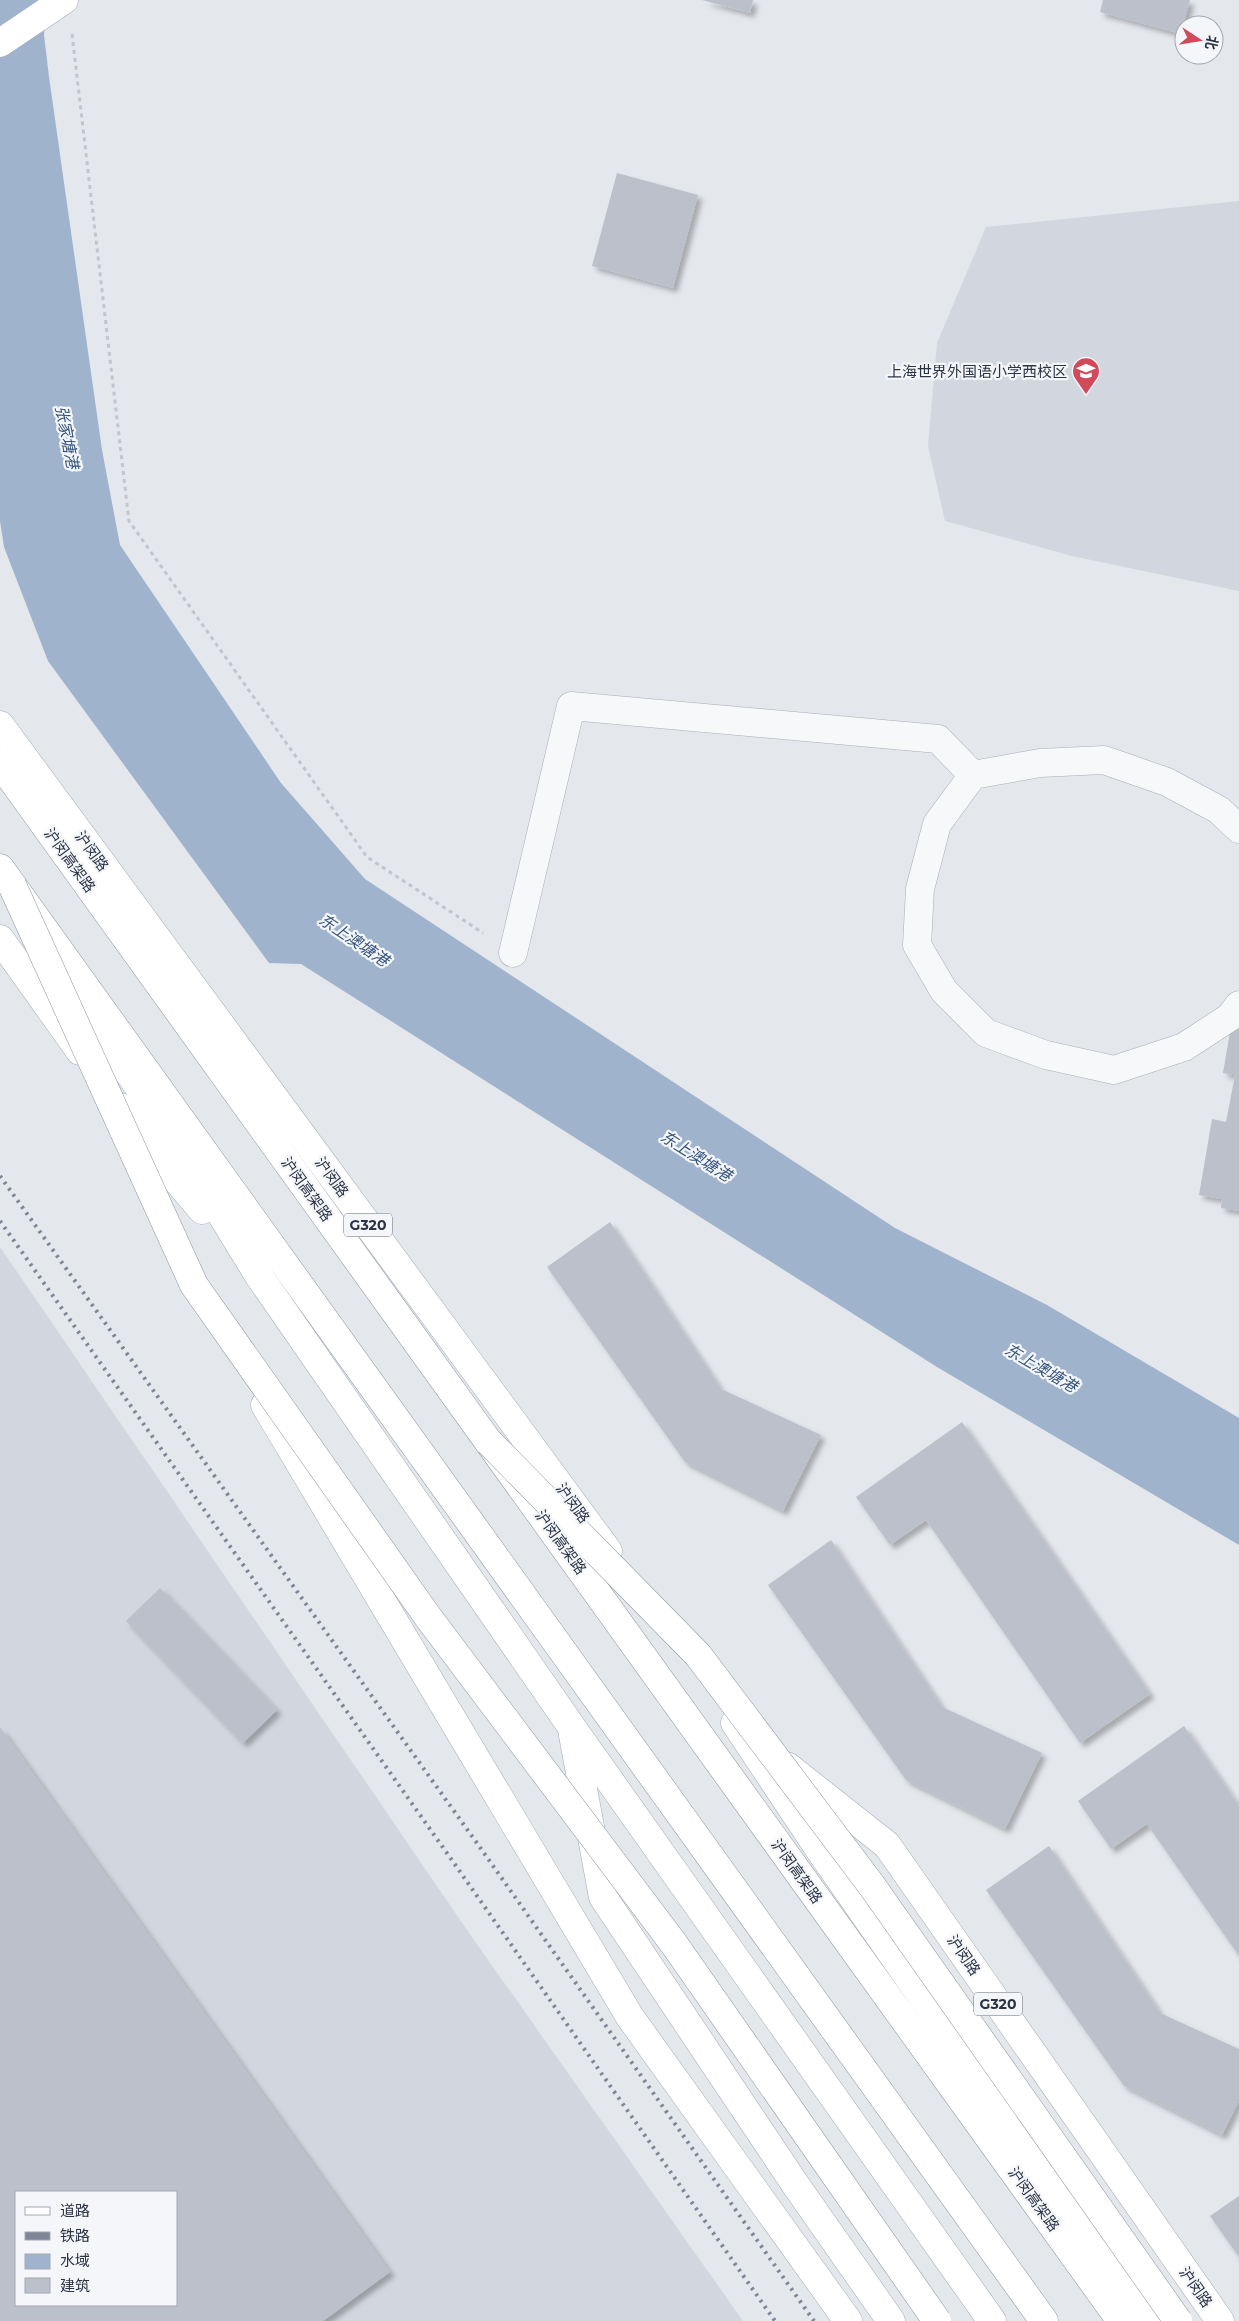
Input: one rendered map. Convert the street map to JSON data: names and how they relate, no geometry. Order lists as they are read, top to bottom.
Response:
{
  "streets": {
    "main road": ["沪闵路", "沪闵高架路", "G320"]
  },
  "water": ["张家塘港", "东上澳塘港"],
  "places": {
    "school or university": ["上海世界外国语小学西校区"]
  },
  "legend": [
    "道路",
    "铁路",
    "水域",
    "建筑"
  ],
  "north": "right"
}
